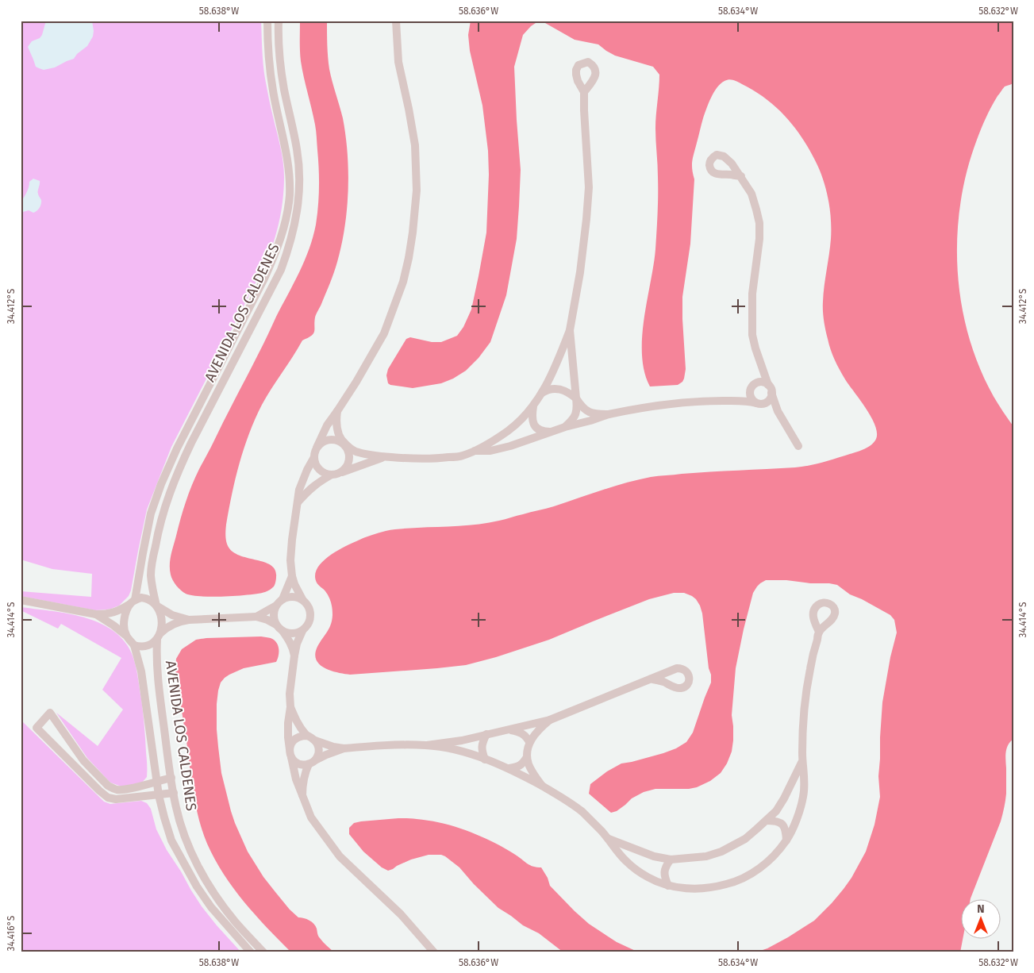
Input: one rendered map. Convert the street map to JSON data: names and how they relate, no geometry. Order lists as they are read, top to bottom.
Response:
{
  "streets": {
    "street": ["AVENIDA LOS CALDENES"]
  },
  "north": "top",
  "coordinates": [
    "58.638°W",
    "58.636°W",
    "58.634°W",
    "58.632°W",
    "34.412°S",
    "34.414°S",
    "34.416°S"
  ]
}
